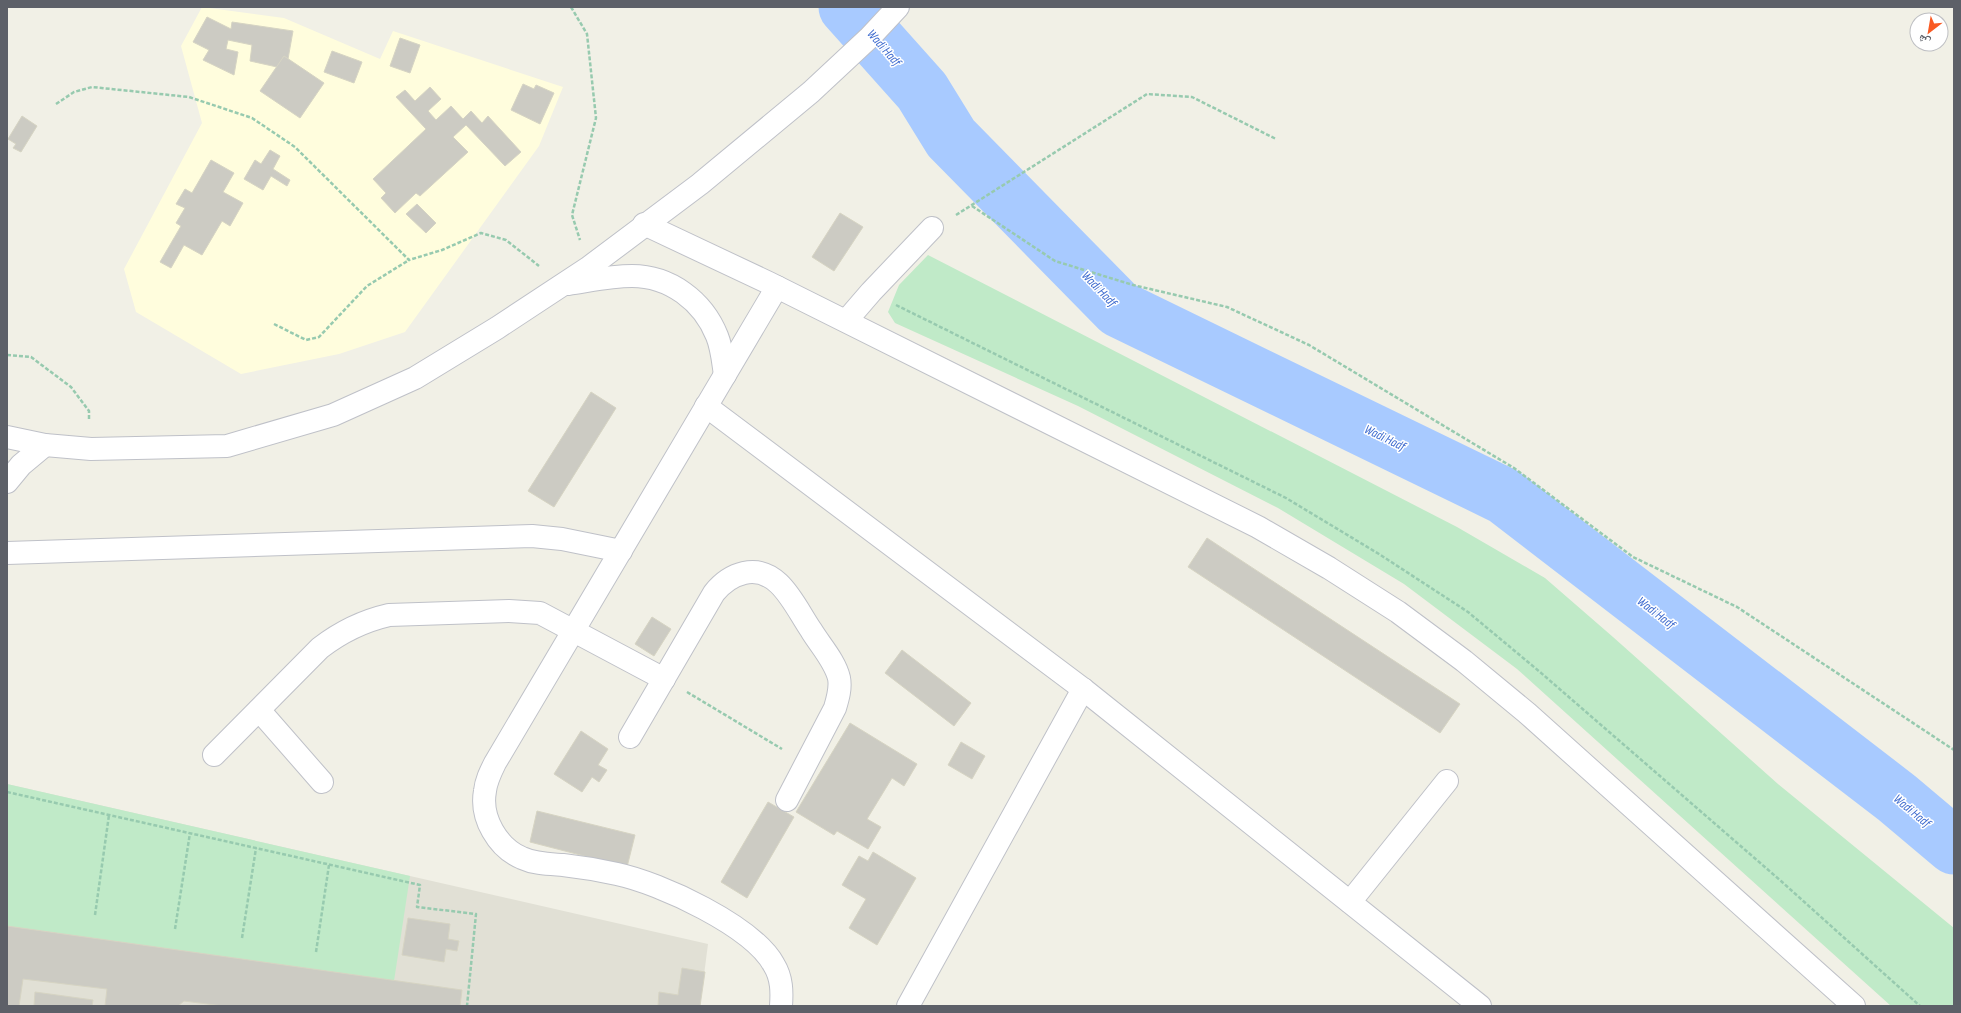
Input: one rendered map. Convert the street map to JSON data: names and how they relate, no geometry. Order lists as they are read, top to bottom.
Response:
{
  "water": ["Wadi Hadf"],
  "north": "bottom left"
}
